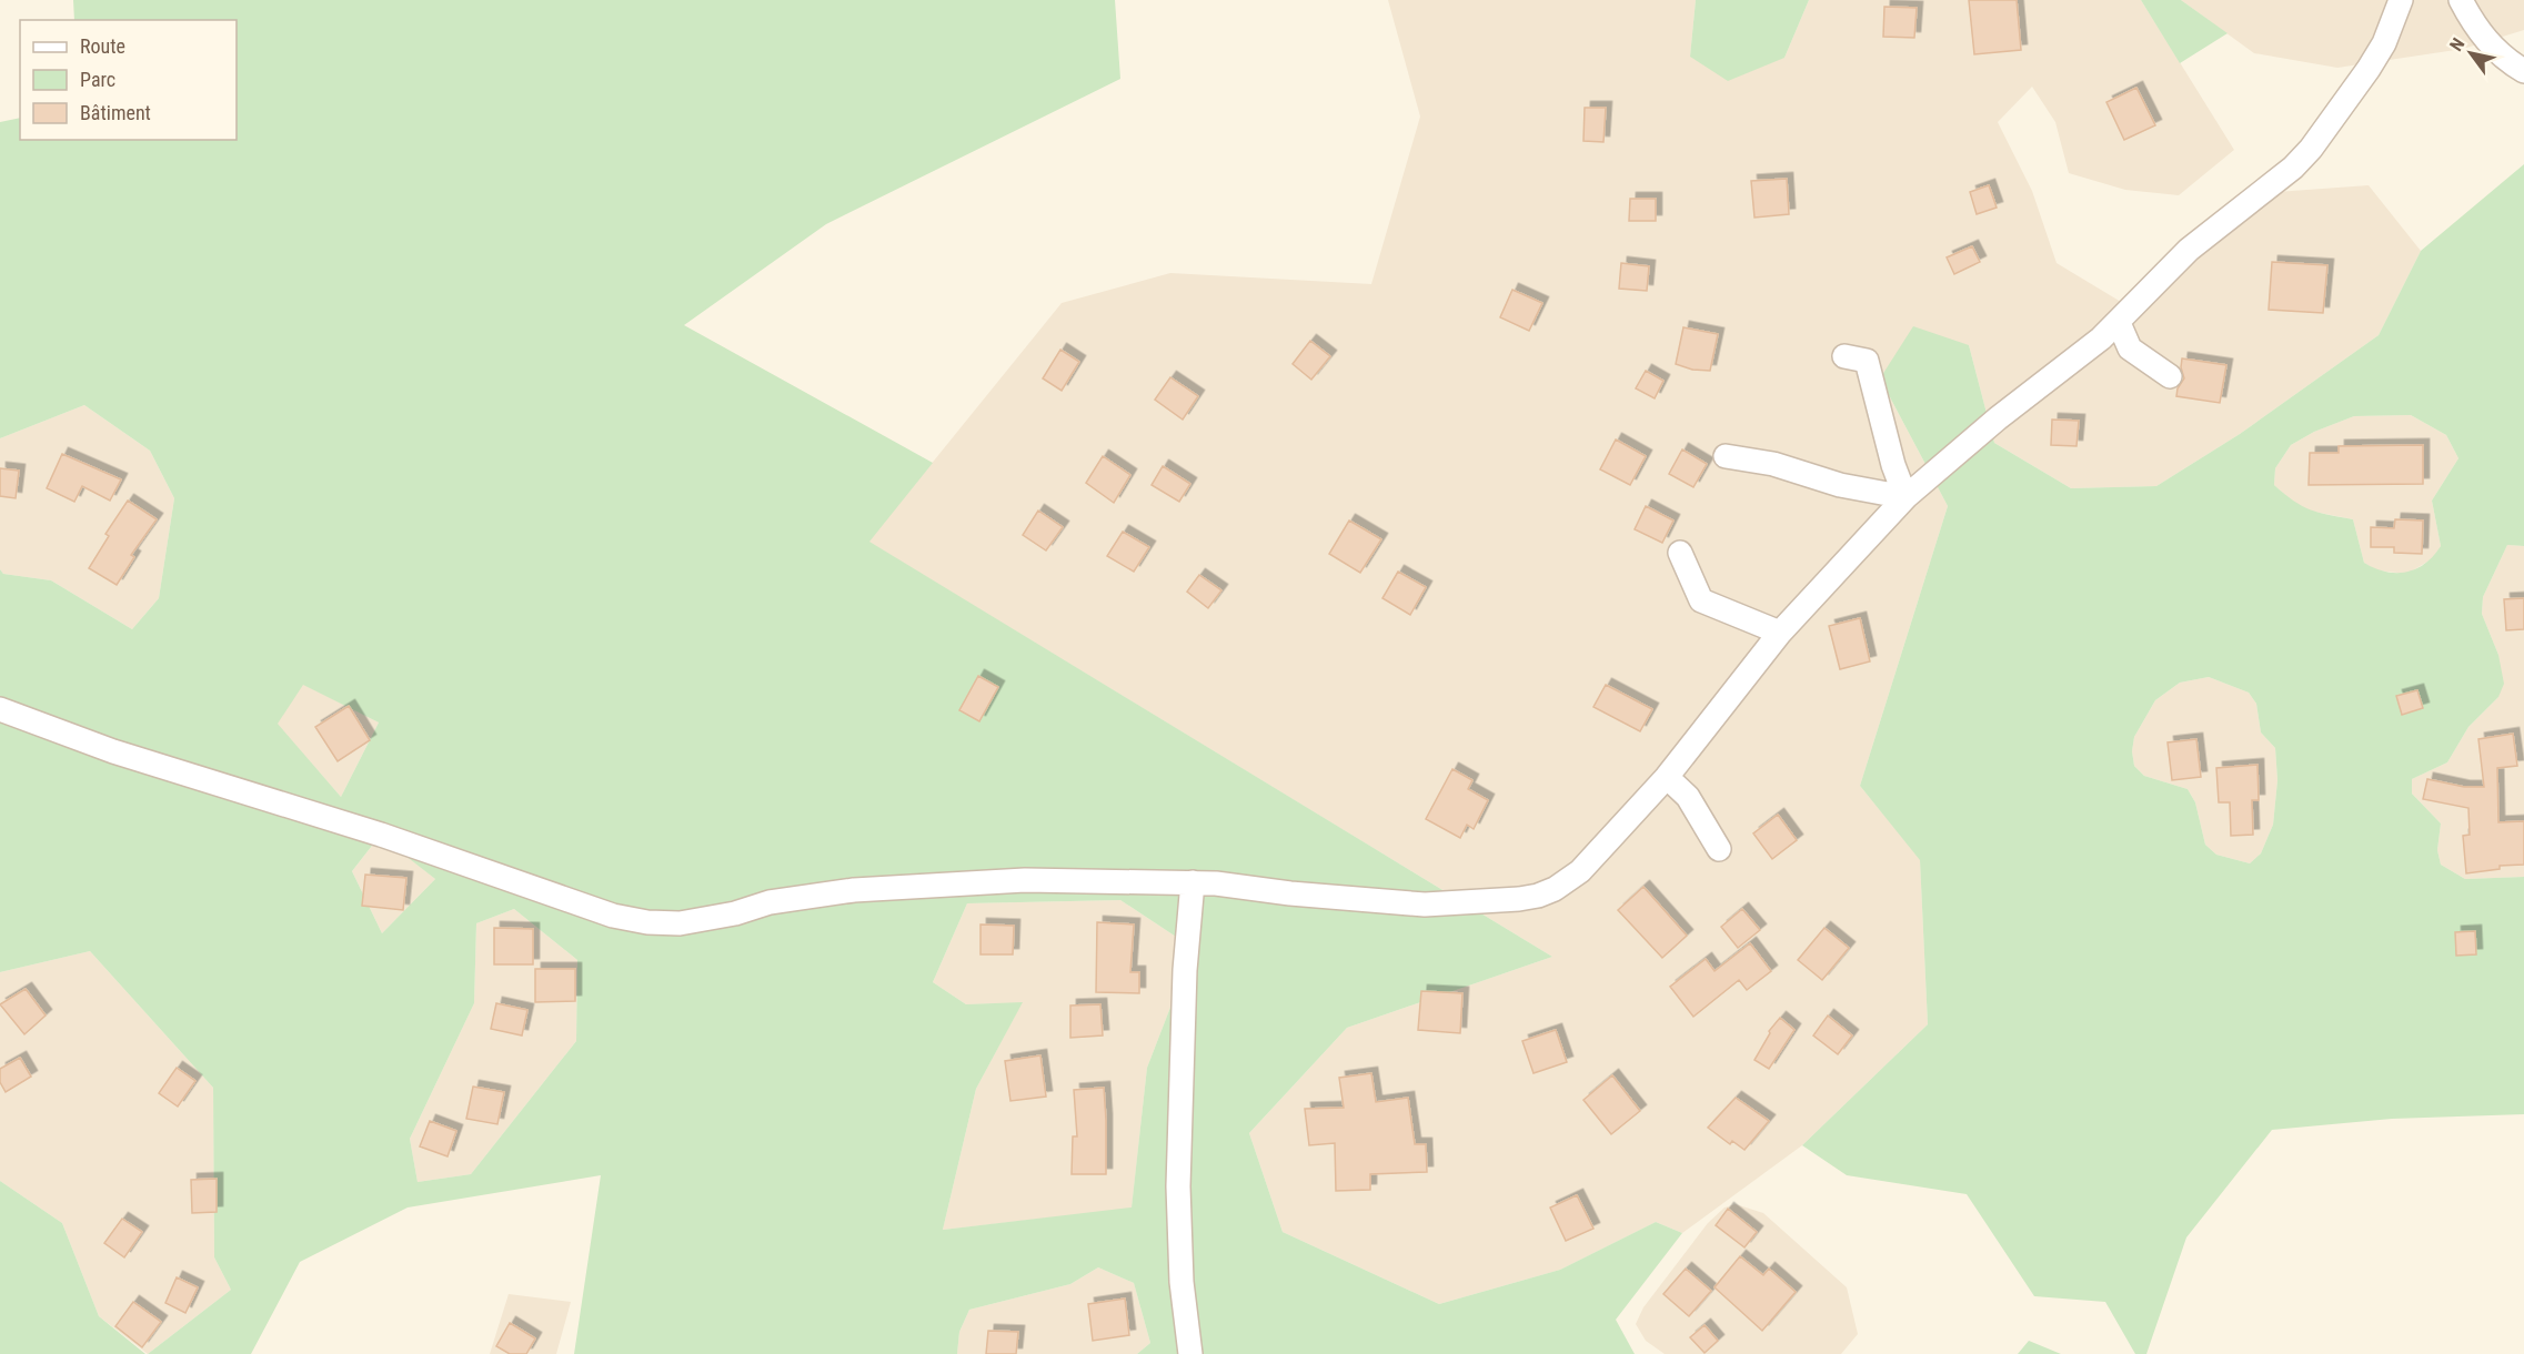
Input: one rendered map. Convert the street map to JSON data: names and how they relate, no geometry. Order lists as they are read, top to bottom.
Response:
{
  "legend": ["Route", "Parc", "Bâtiment"],
  "north": "top left"
}
